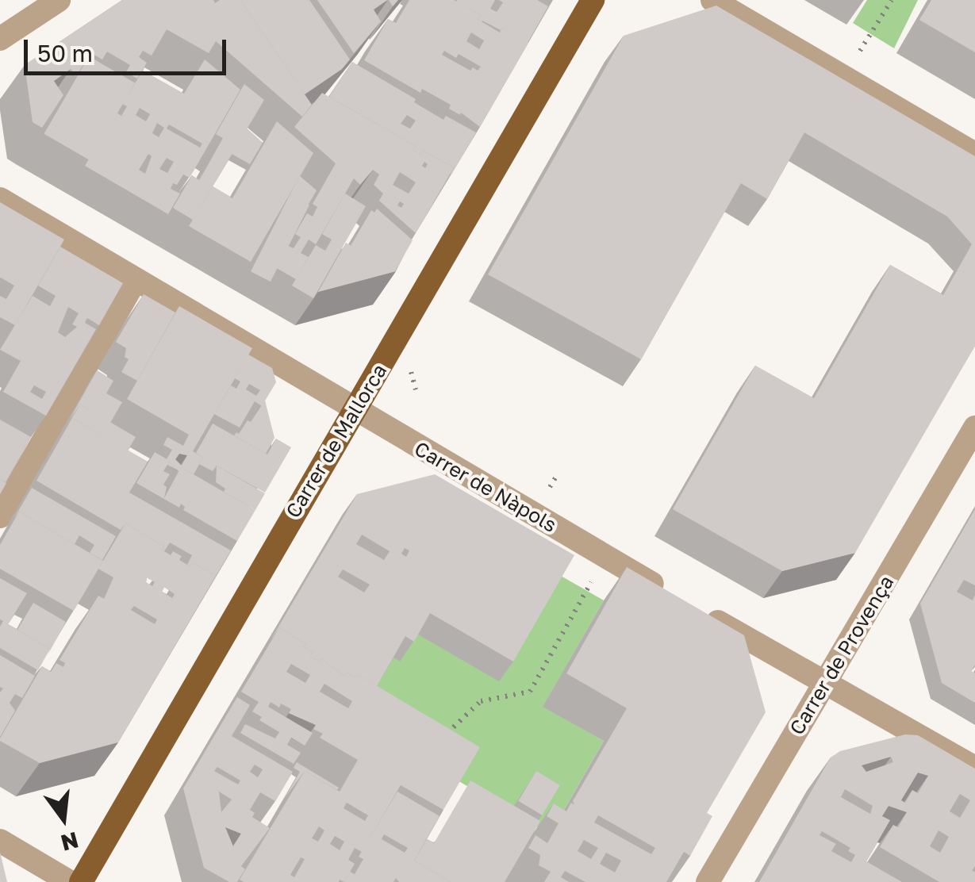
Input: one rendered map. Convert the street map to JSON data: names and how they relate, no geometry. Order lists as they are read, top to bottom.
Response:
{
  "streets": {
    "main road": ["Carrer de Mallorca"],
    "street": ["Carrer de Nàpols", "Carrer de Provença"]
  },
  "crossings": [
    ["Carrer de Mallorca", "Carrer de Nàpols"]
  ],
  "scale_bar": "50 m",
  "north": "bottom"
}
